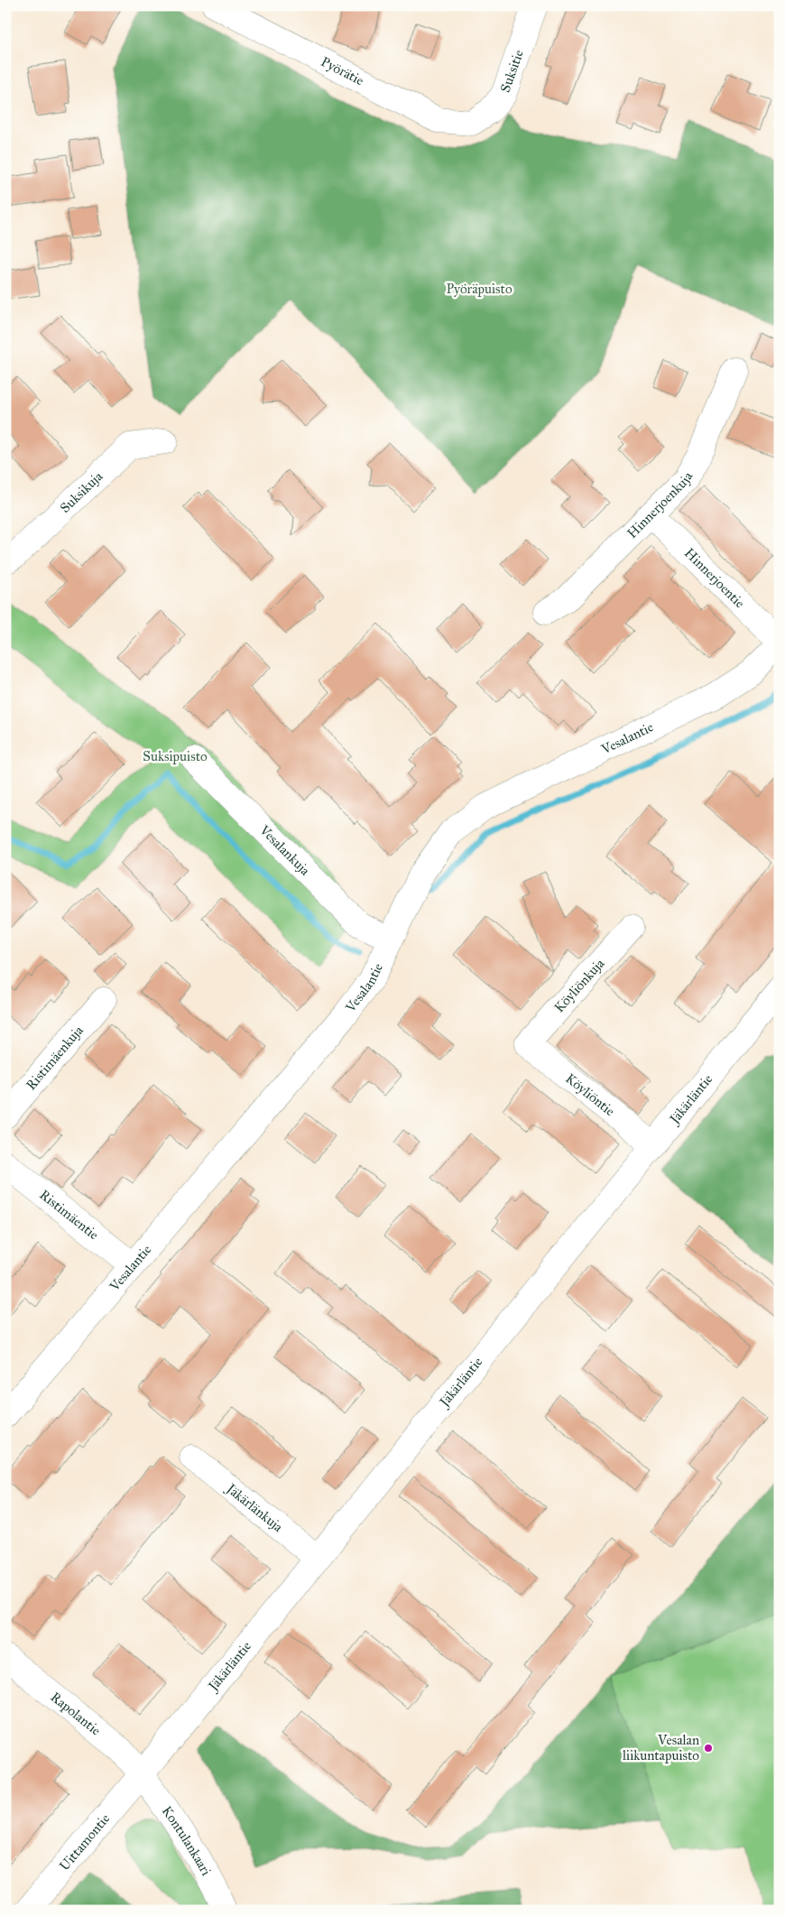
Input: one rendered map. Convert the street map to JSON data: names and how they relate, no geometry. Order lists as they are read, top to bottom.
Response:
{
  "streets": {
    "street": [
      "Suksitie",
      "Pyörätie",
      "Suksikuja",
      "Hinnerjoenkuja",
      "Hinnerjoentie",
      "Vesalantie",
      "Vesalankuja",
      "Köyliönkuja",
      "Ristimäenkuja",
      "Köyliöntie",
      "Jäkärläntie",
      "Ristimäentie",
      "Jäkärlänkuja",
      "Rapolantie",
      "Kontulankaari",
      "Uittamontie"
    ]
  },
  "crossings": [
    ["Suksitie", "Pyörätie"],
    ["Hinnerjoenkuja", "Hinnerjoentie"],
    ["Hinnerjoentie", "Vesalantie"],
    ["Vesalantie", "Ristimäentie"],
    ["Köyliönkuja", "Köyliöntie"],
    ["Köyliöntie", "Jäkärläntie"],
    ["Jäkärläntie", "Jäkärlänkuja"],
    ["Jäkärläntie", "Rapolantie"],
    ["Jäkärläntie", "Kontulankaari"],
    ["Jäkärläntie", "Uittamontie"],
    ["Rapolantie", "Kontulankaari"],
    ["Rapolantie", "Uittamontie"],
    ["Kontulankaari", "Uittamontie"]
  ],
  "parks": ["Pyöräpuisto", "Suksipuisto"],
  "places": ["Vesalan liikuntapuisto"]
}
